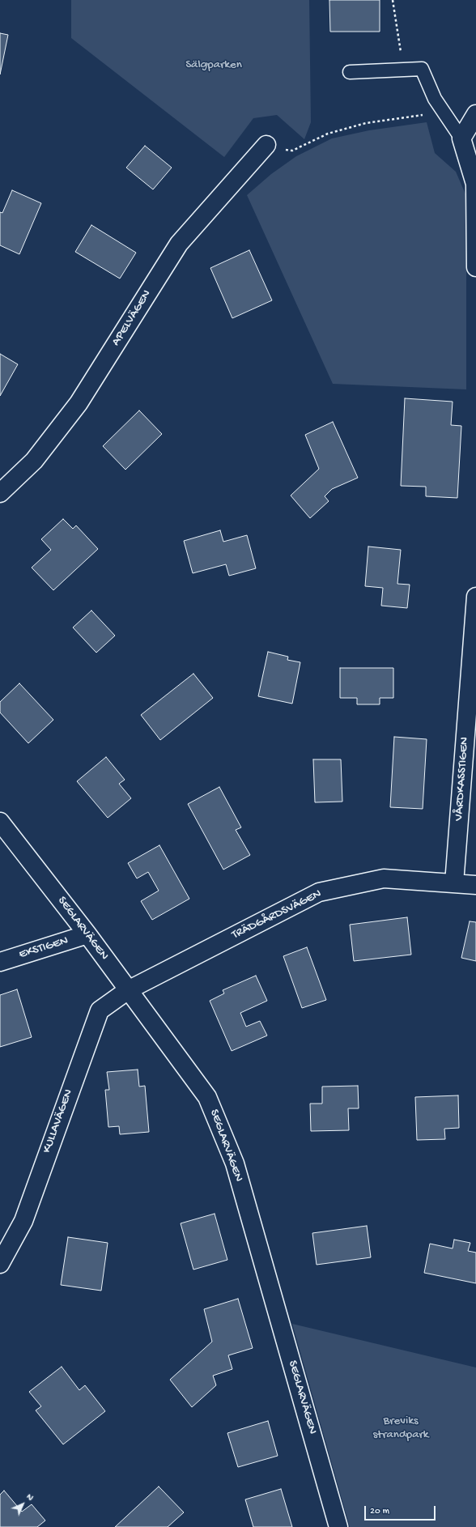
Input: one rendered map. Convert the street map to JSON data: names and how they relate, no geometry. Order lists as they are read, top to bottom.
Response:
{
  "streets": {
    "street": [
      "APELVÄGEN",
      "VÅRDKASSTIGEN",
      "TRÄDGÅRDSVÄGEN",
      "SEGLARVÄGEN",
      "EKSTIGEN",
      "KULLAVÄGEN"
    ]
  },
  "crossings": [
    ["VÅRDKASSTIGEN", "TRÄDGÅRDSVÄGEN"],
    ["TRÄDGÅRDSVÄGEN", "SEGLARVÄGEN"],
    ["TRÄDGÅRDSVÄGEN", "KULLAVÄGEN"],
    ["SEGLARVÄGEN", "EKSTIGEN"],
    ["SEGLARVÄGEN", "KULLAVÄGEN"]
  ],
  "parks": ["Sälgparken", "Breviks strandpark"],
  "scale_bar": "20 m",
  "north": "top right"
}
